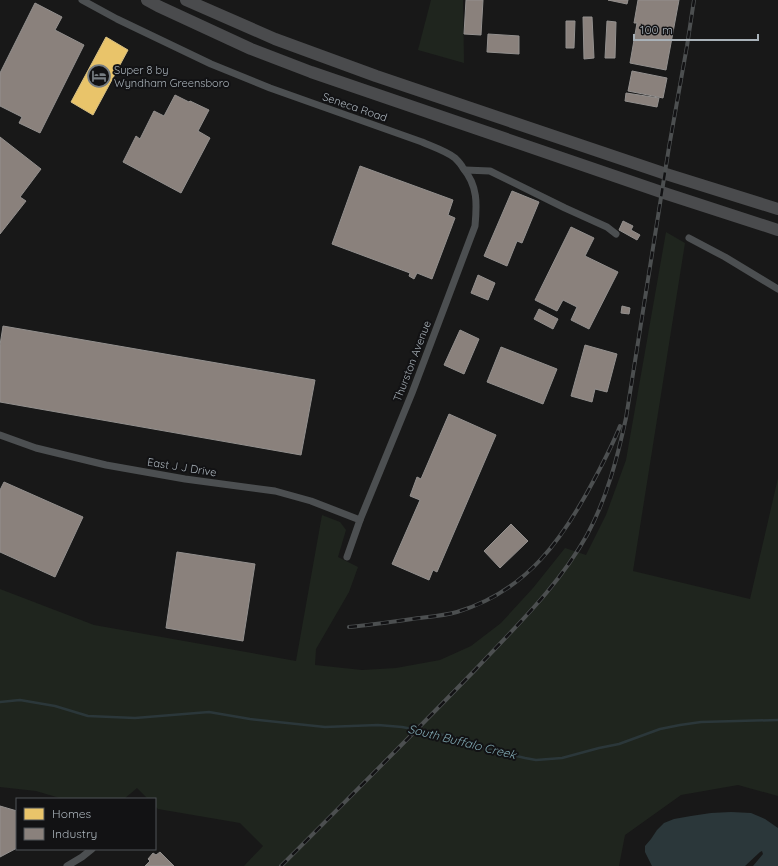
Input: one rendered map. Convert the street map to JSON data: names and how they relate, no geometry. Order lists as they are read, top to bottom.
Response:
{
  "streets": {
    "street": ["Seneca Road", "Thurston Avenue", "East J J Drive"]
  },
  "crossings": [
    ["Seneca Road", "Thurston Avenue"],
    ["Thurston Avenue", "East J J Drive"]
  ],
  "water": ["South Buffalo Creek"],
  "places": {
    "hotel": ["Super 8 by Wyndham Greensboro"]
  },
  "legend": ["Homes", "Industry"],
  "scale_bar": "100 m"
}
